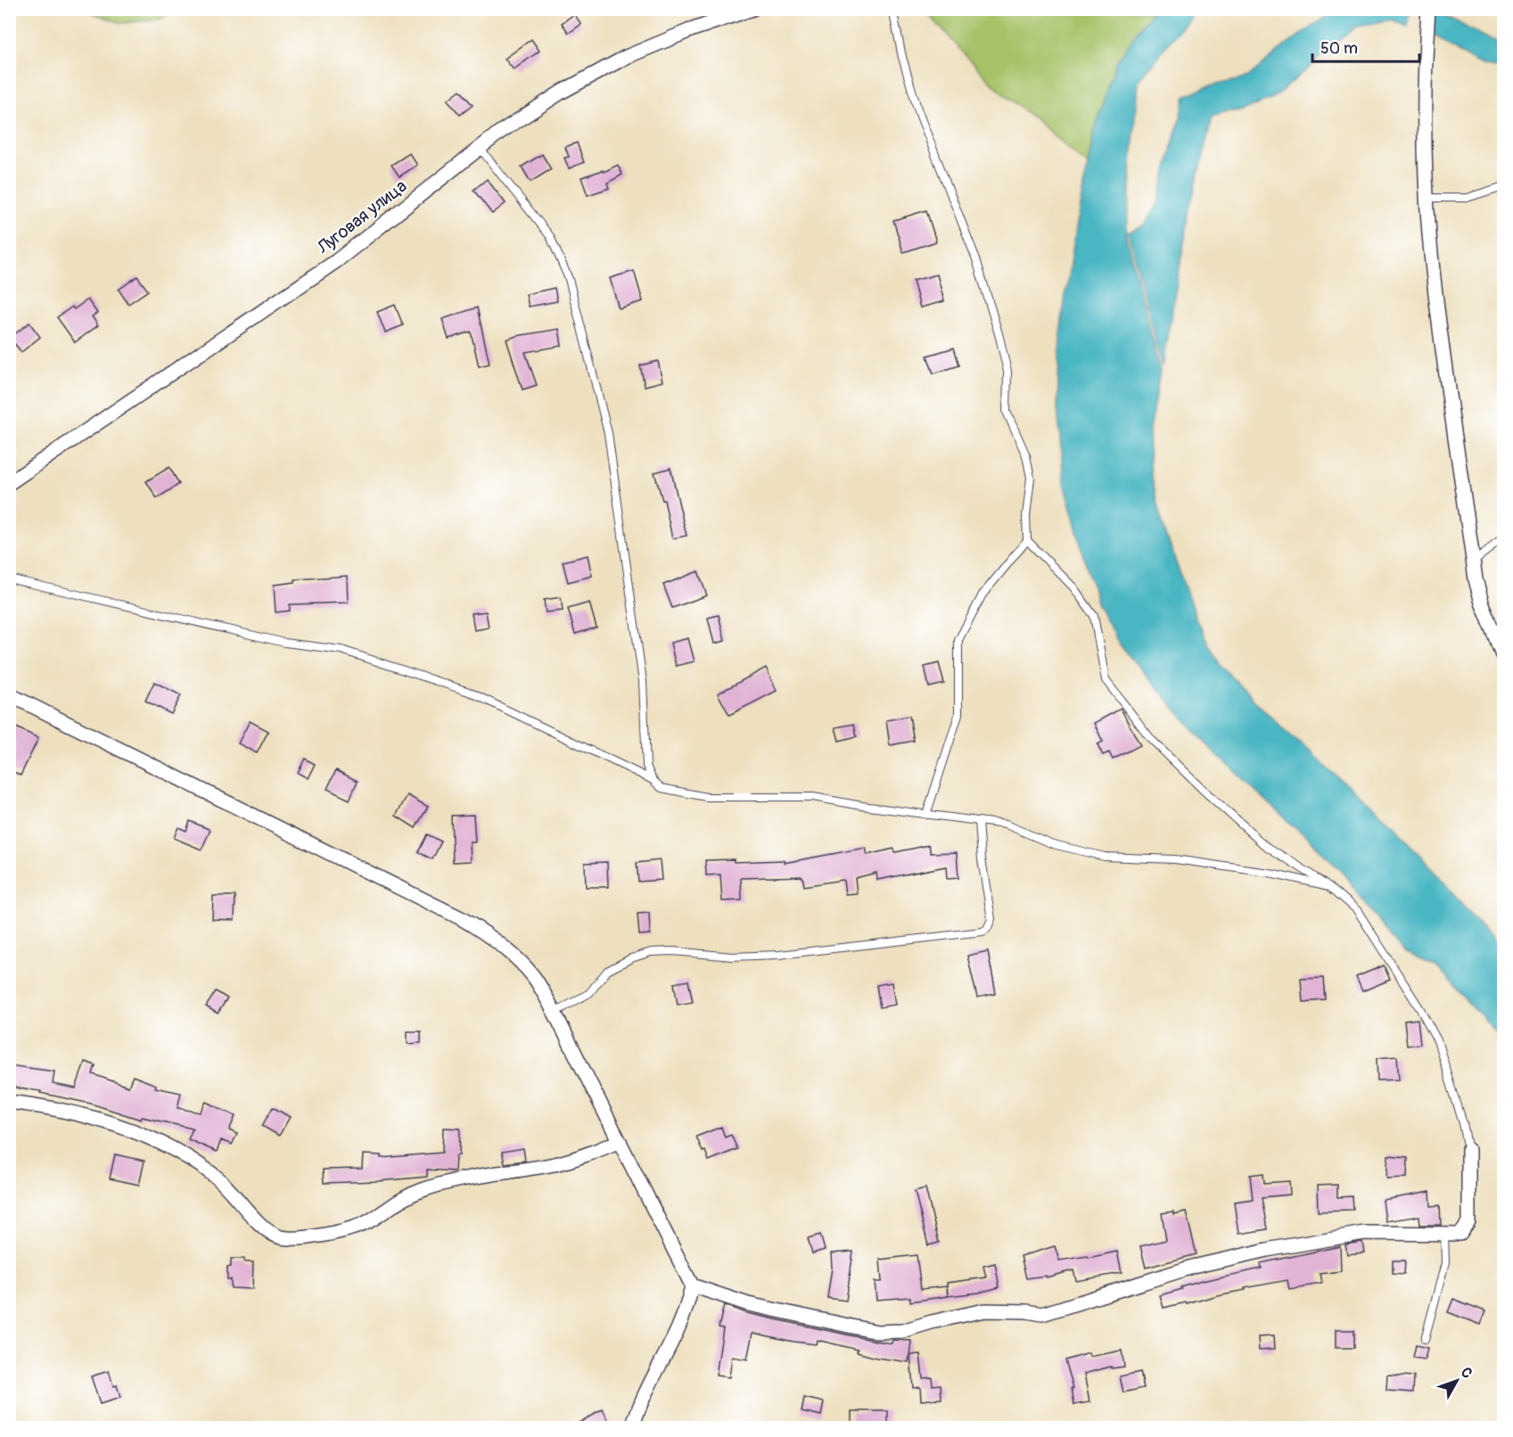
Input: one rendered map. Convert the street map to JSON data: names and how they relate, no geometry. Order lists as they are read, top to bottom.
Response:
{
  "streets": {
    "street": ["Луговая улица"]
  },
  "scale_bar": "50 m",
  "north": "top right"
}
